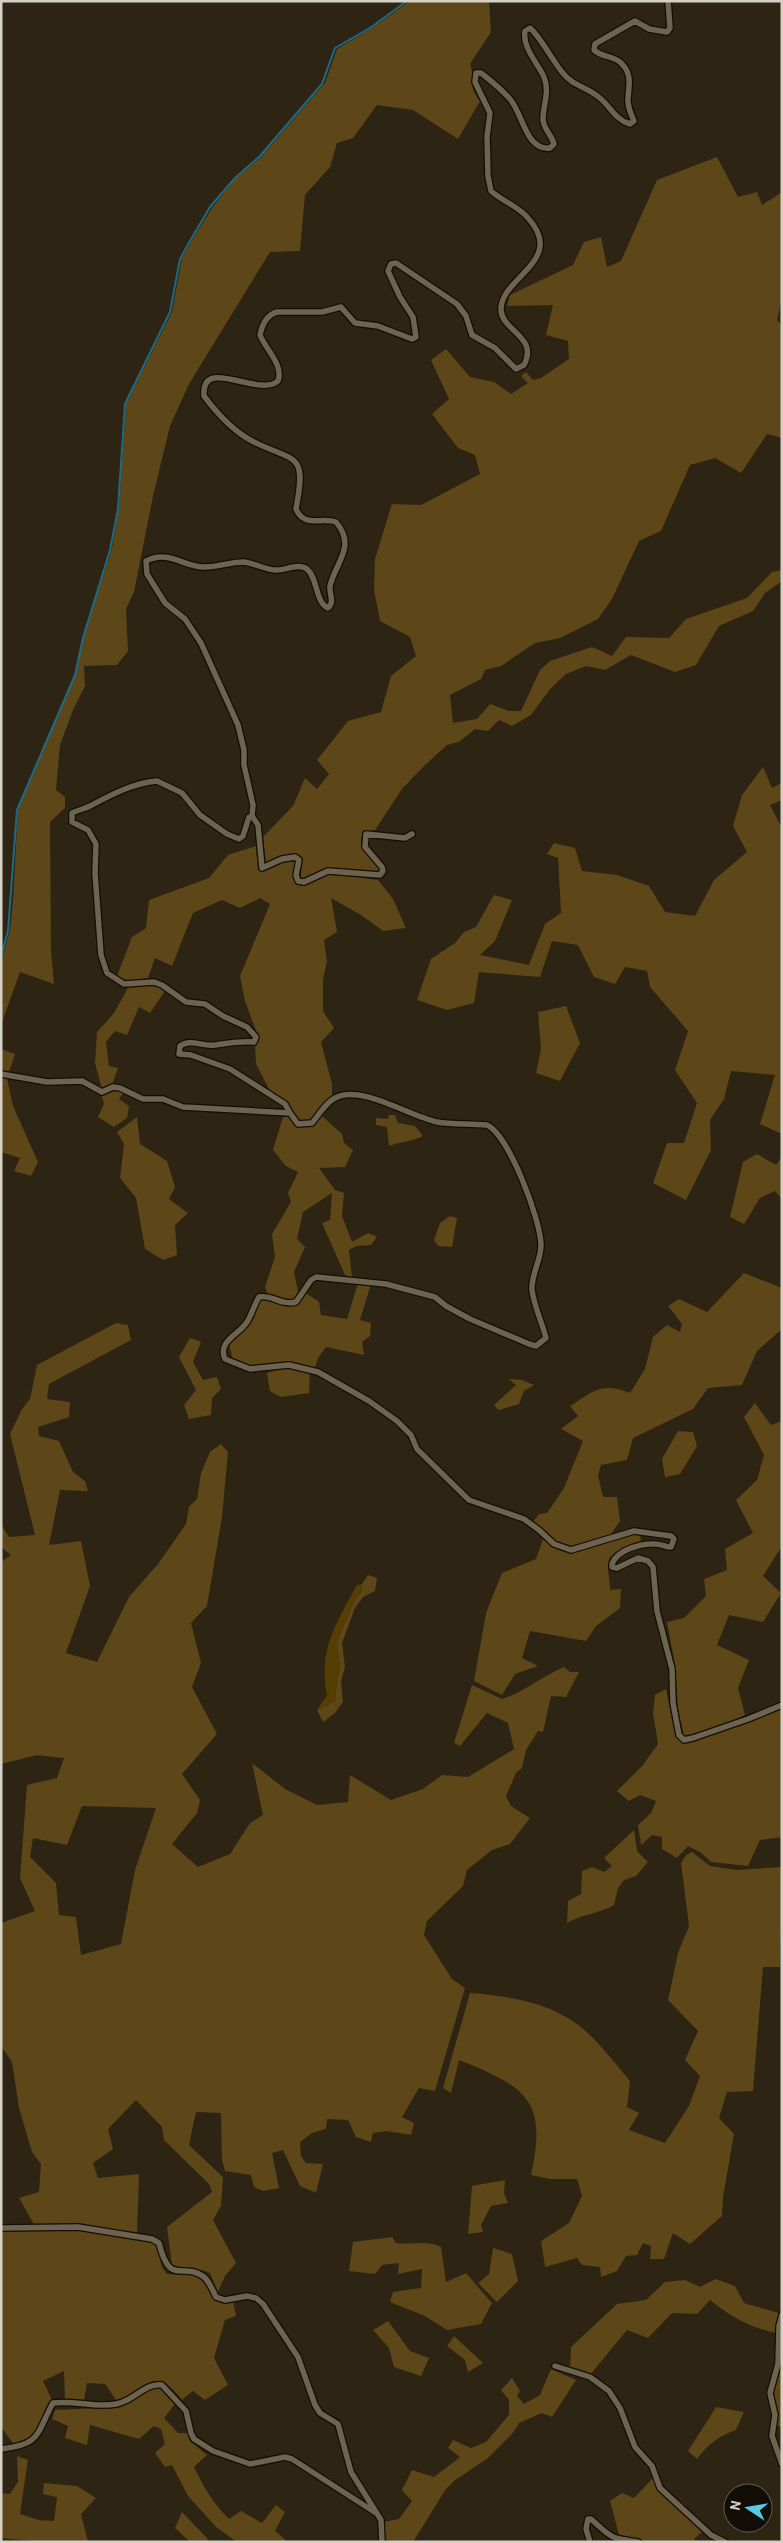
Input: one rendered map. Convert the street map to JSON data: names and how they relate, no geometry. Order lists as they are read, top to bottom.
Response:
{
  "north": "left"
}
